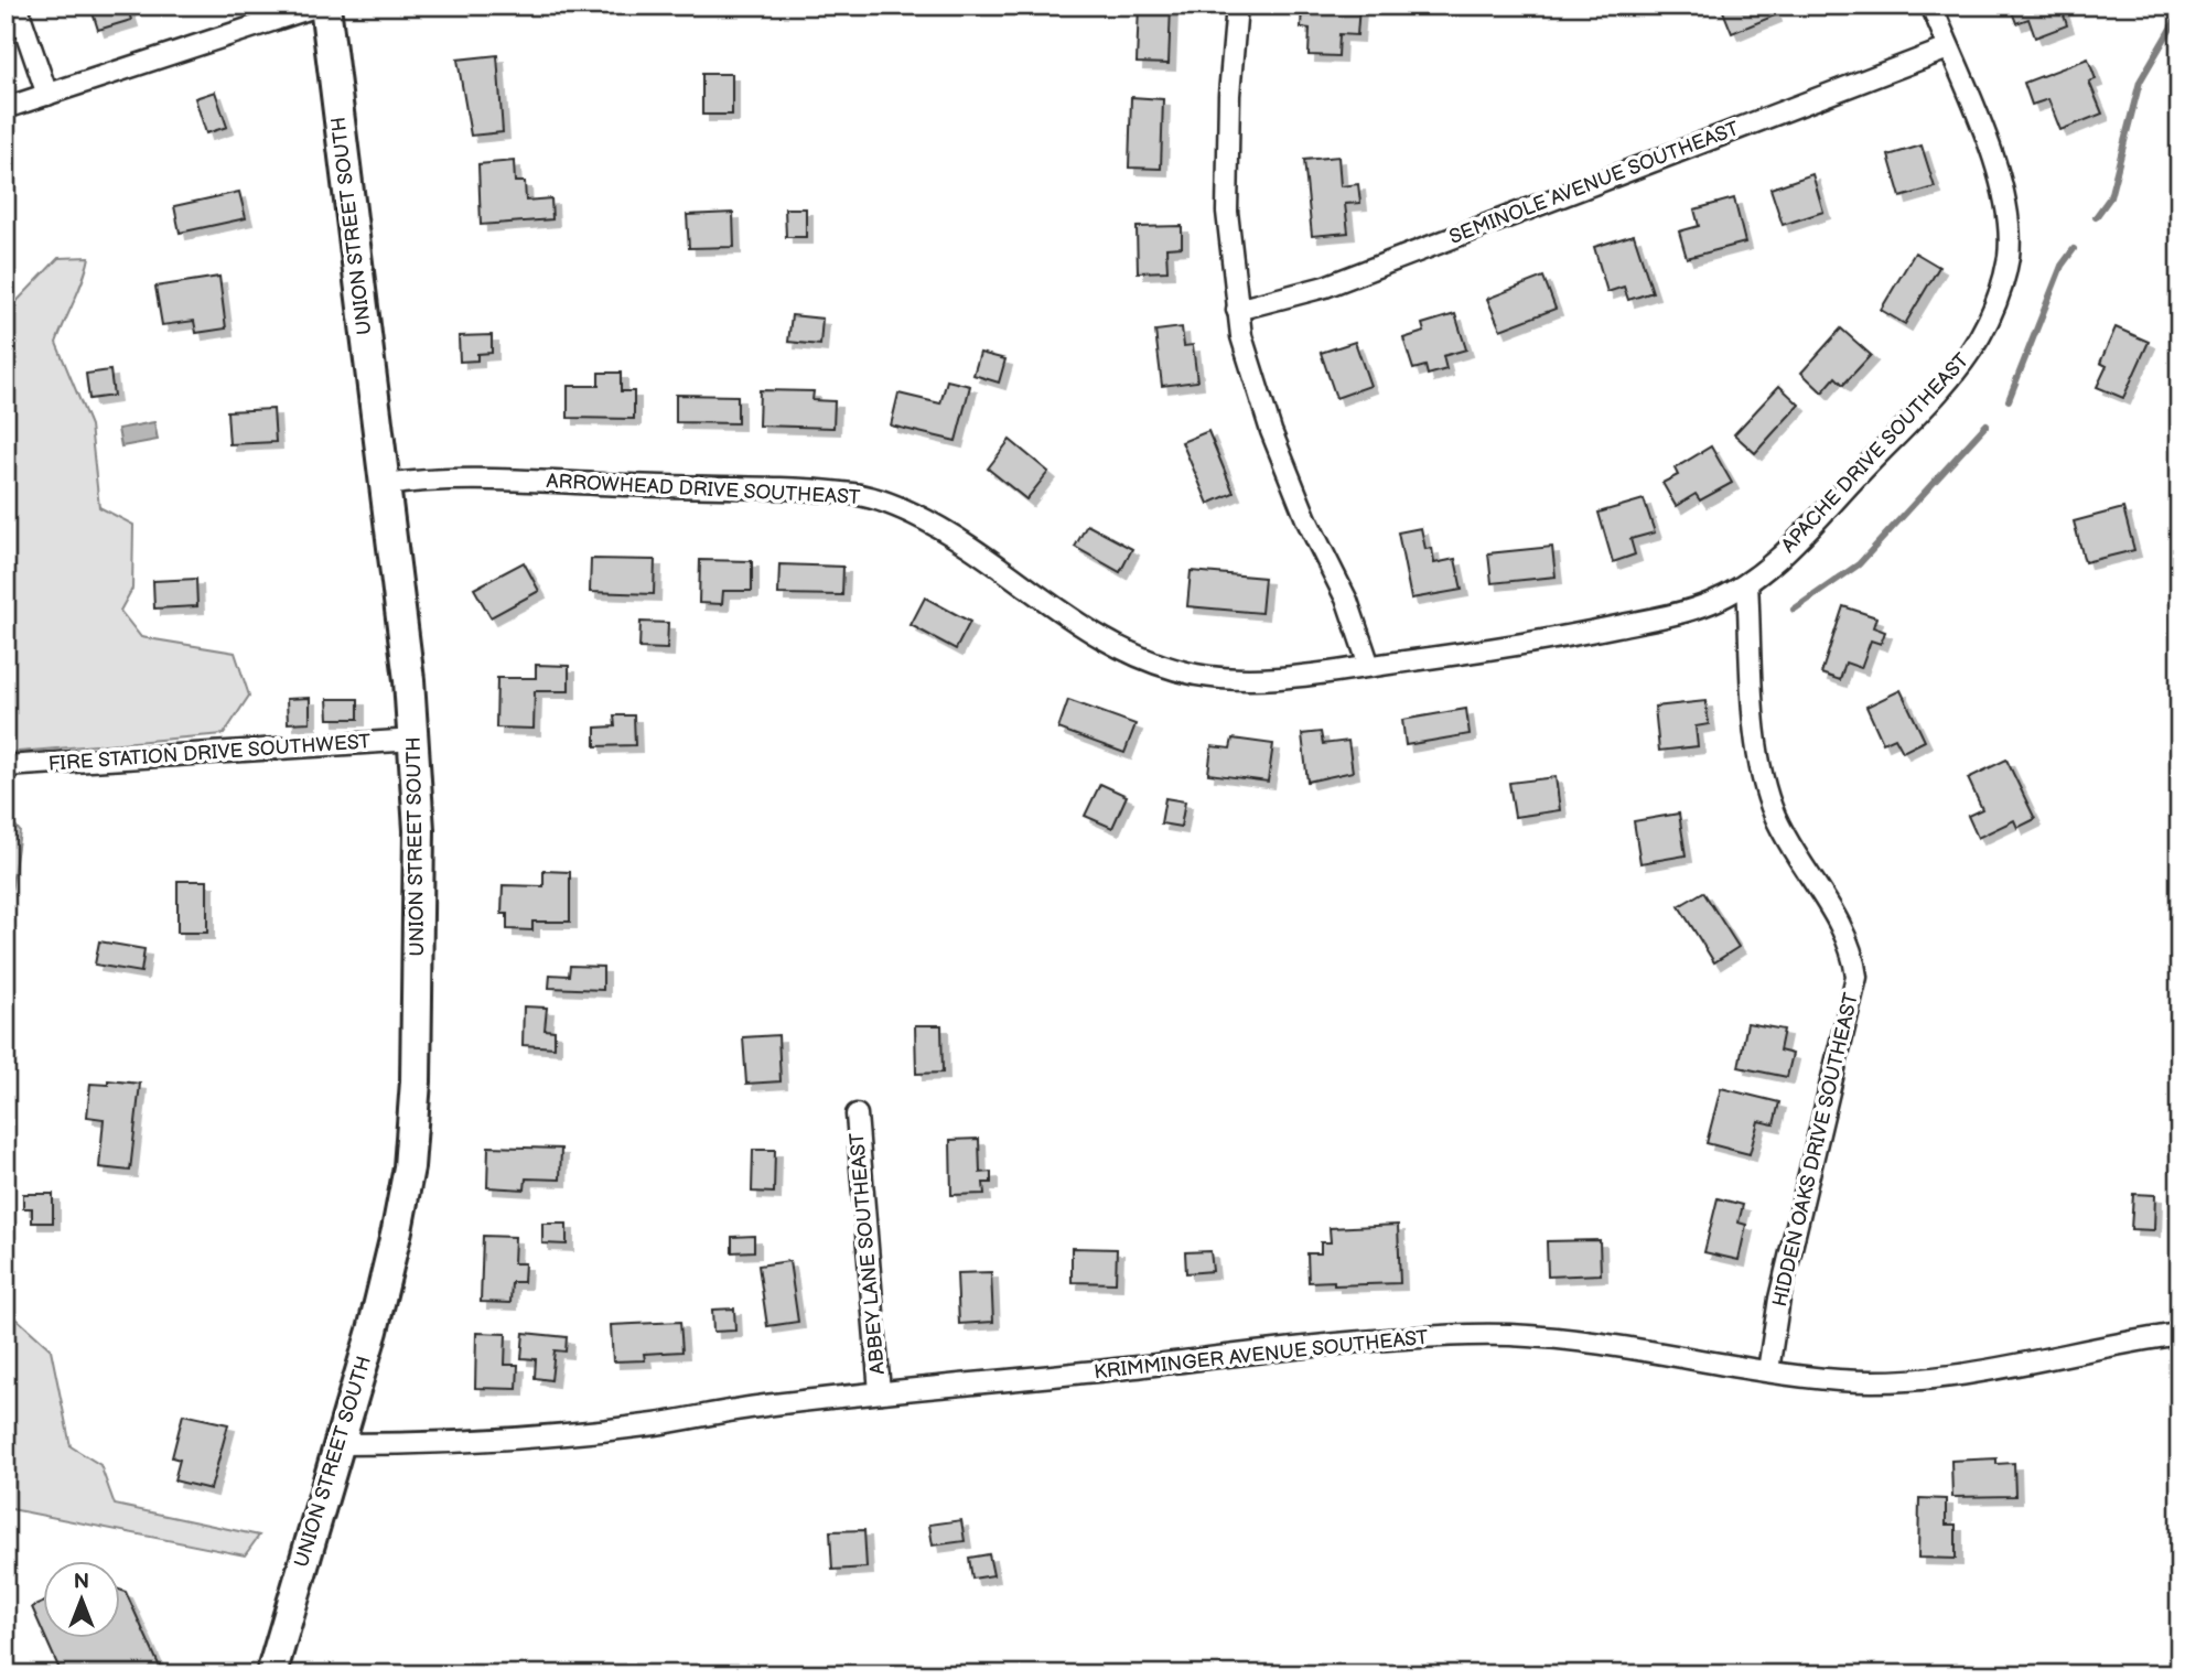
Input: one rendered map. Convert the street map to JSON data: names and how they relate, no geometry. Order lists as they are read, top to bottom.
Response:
{
  "streets": {
    "main road": ["UNION STREET SOUTH"],
    "street": [
      "SEMINOLE AVENUE SOUTHEAST",
      "APACHE DRIVE SOUTHEAST",
      "ARROWHEAD DRIVE SOUTHEAST",
      "FIRE STATION DRIVE SOUTHWEST",
      "HIDDEN OAKS DRIVE SOUTHEAST",
      "ABBEY LANE SOUTHEAST",
      "KRIMMINGER AVENUE SOUTHEAST"
    ]
  },
  "crossings": [
    ["SEMINOLE AVENUE SOUTHEAST", "APACHE DRIVE SOUTHEAST"],
    ["UNION STREET SOUTH", "ARROWHEAD DRIVE SOUTHEAST"],
    ["UNION STREET SOUTH", "FIRE STATION DRIVE SOUTHWEST"],
    ["UNION STREET SOUTH", "KRIMMINGER AVENUE SOUTHEAST"],
    ["APACHE DRIVE SOUTHEAST", "ARROWHEAD DRIVE SOUTHEAST"],
    ["APACHE DRIVE SOUTHEAST", "HIDDEN OAKS DRIVE SOUTHEAST"],
    ["ARROWHEAD DRIVE SOUTHEAST", "HIDDEN OAKS DRIVE SOUTHEAST"],
    ["HIDDEN OAKS DRIVE SOUTHEAST", "KRIMMINGER AVENUE SOUTHEAST"],
    ["ABBEY LANE SOUTHEAST", "KRIMMINGER AVENUE SOUTHEAST"]
  ],
  "north": "top"
}
